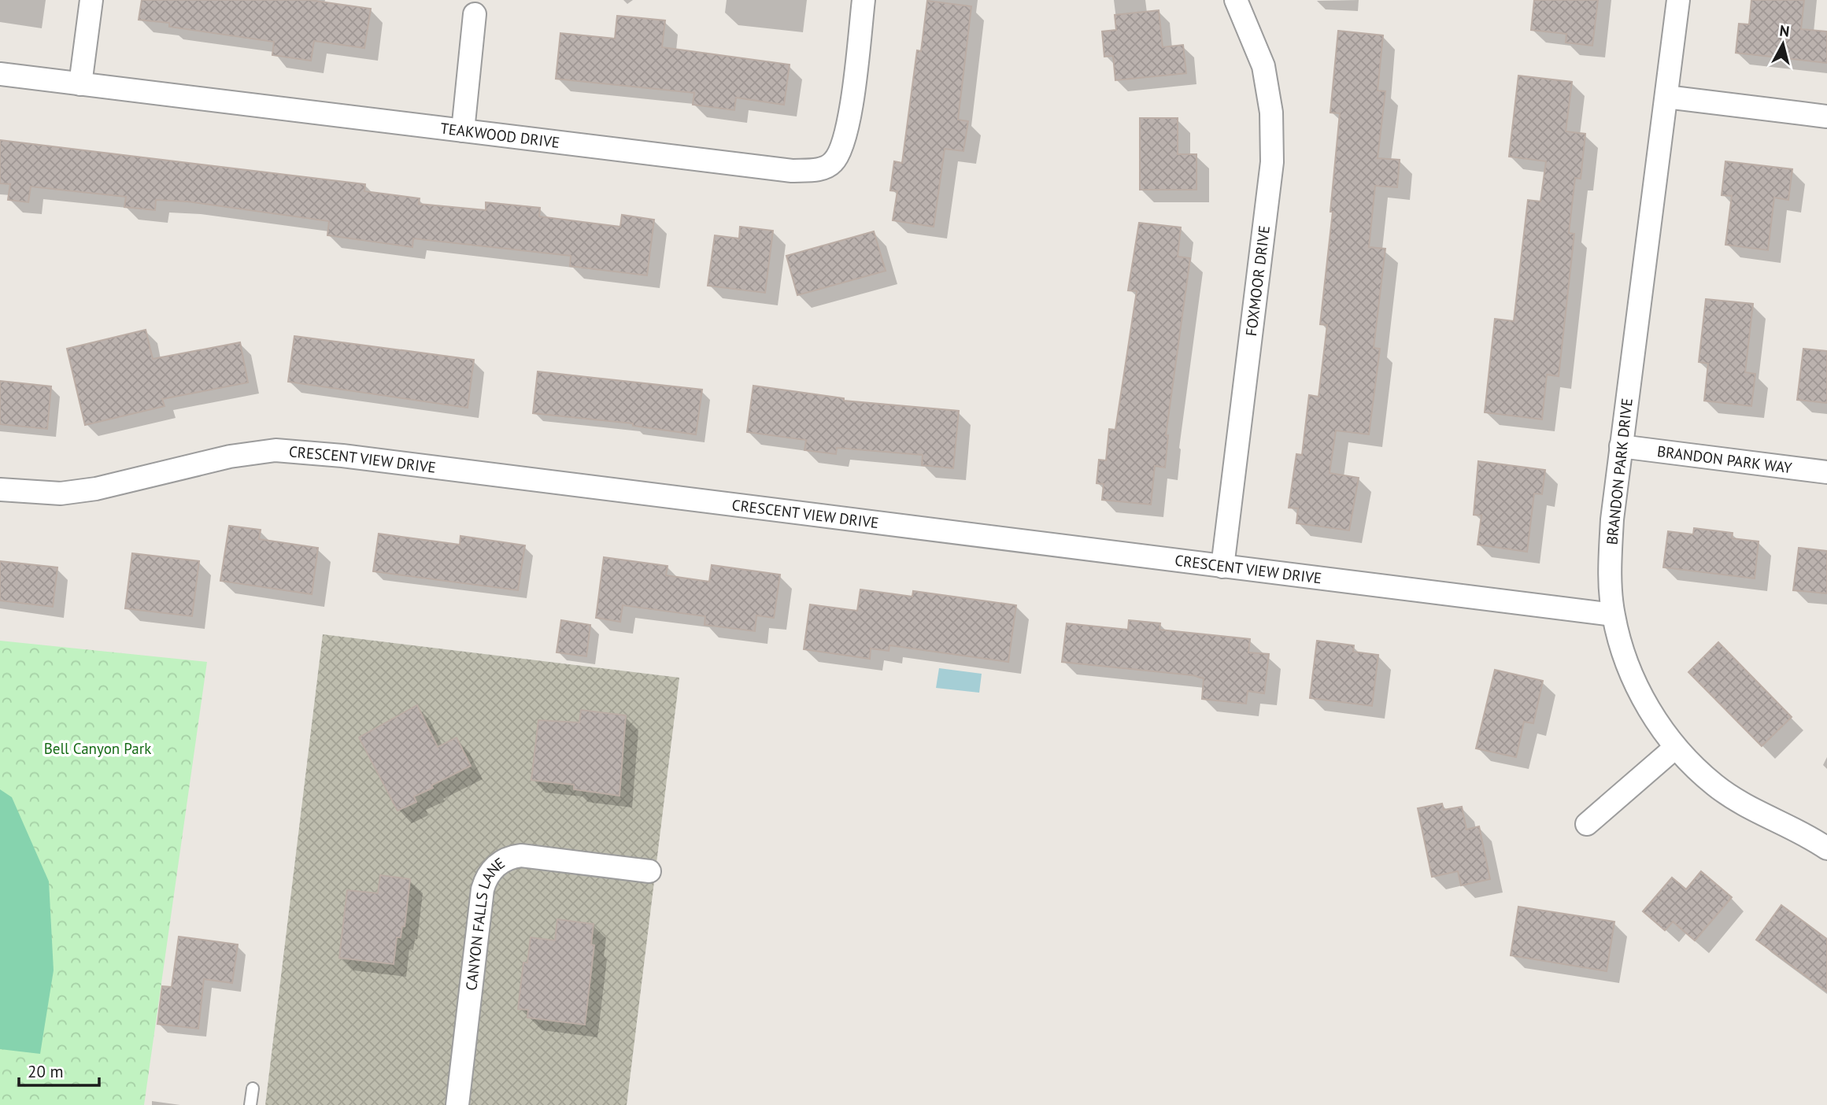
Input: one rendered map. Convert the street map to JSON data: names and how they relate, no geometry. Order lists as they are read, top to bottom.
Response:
{
  "streets": {
    "street": [
      "TEAKWOOD DRIVE",
      "FOXMOOR DRIVE",
      "CRESCENT VIEW DRIVE",
      "BRANDON PARK WAY",
      "BRANDON PARK DRIVE",
      "CANYON FALLS LANE"
    ]
  },
  "crossings": [
    ["FOXMOOR DRIVE", "CRESCENT VIEW DRIVE"],
    ["CRESCENT VIEW DRIVE", "BRANDON PARK DRIVE"],
    ["BRANDON PARK WAY", "BRANDON PARK DRIVE"]
  ],
  "parks": ["Bell Canyon Park"],
  "scale_bar": "20 m",
  "north": "top"
}
